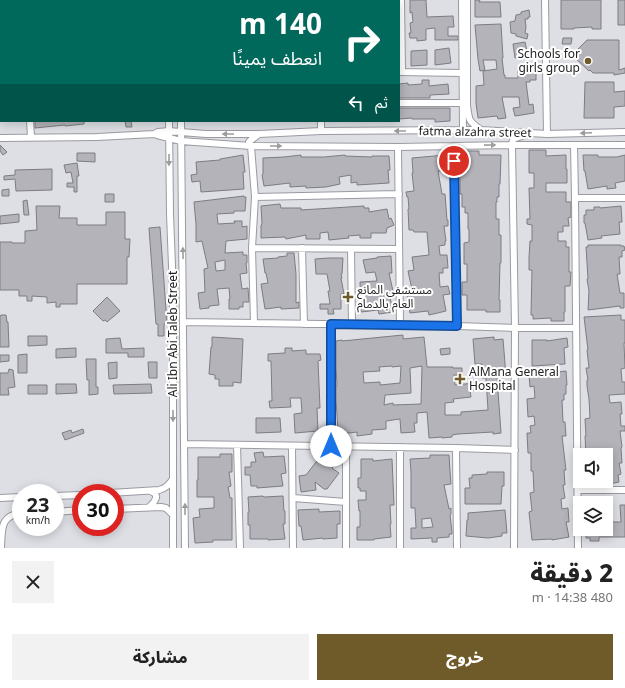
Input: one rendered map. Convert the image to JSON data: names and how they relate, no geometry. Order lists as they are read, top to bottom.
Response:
{
  "streets": {
    "street": ["fatma alzahra street", "Ali Ibn Abi Taleb Street"]
  },
  "crossings": [
    ["fatma alzahra street", "Ali Ibn Abi Taleb Street"]
  ],
  "places": {
    "other": ["Schools for girls group"],
    "health": ["مستشفى المانع العام بالدمام", "AlMana General Hospital"]
  },
  "page": {
    "turn": ["140 m", "انعطف يمينًا"],
    "then": "ثم",
    "speed": "23 km/h",
    "limit": "30",
    "heading": ["2 دقيقة", "480 m · 14:38"],
    "buttons": ["خروج", "مشاركة"]
  }
}
